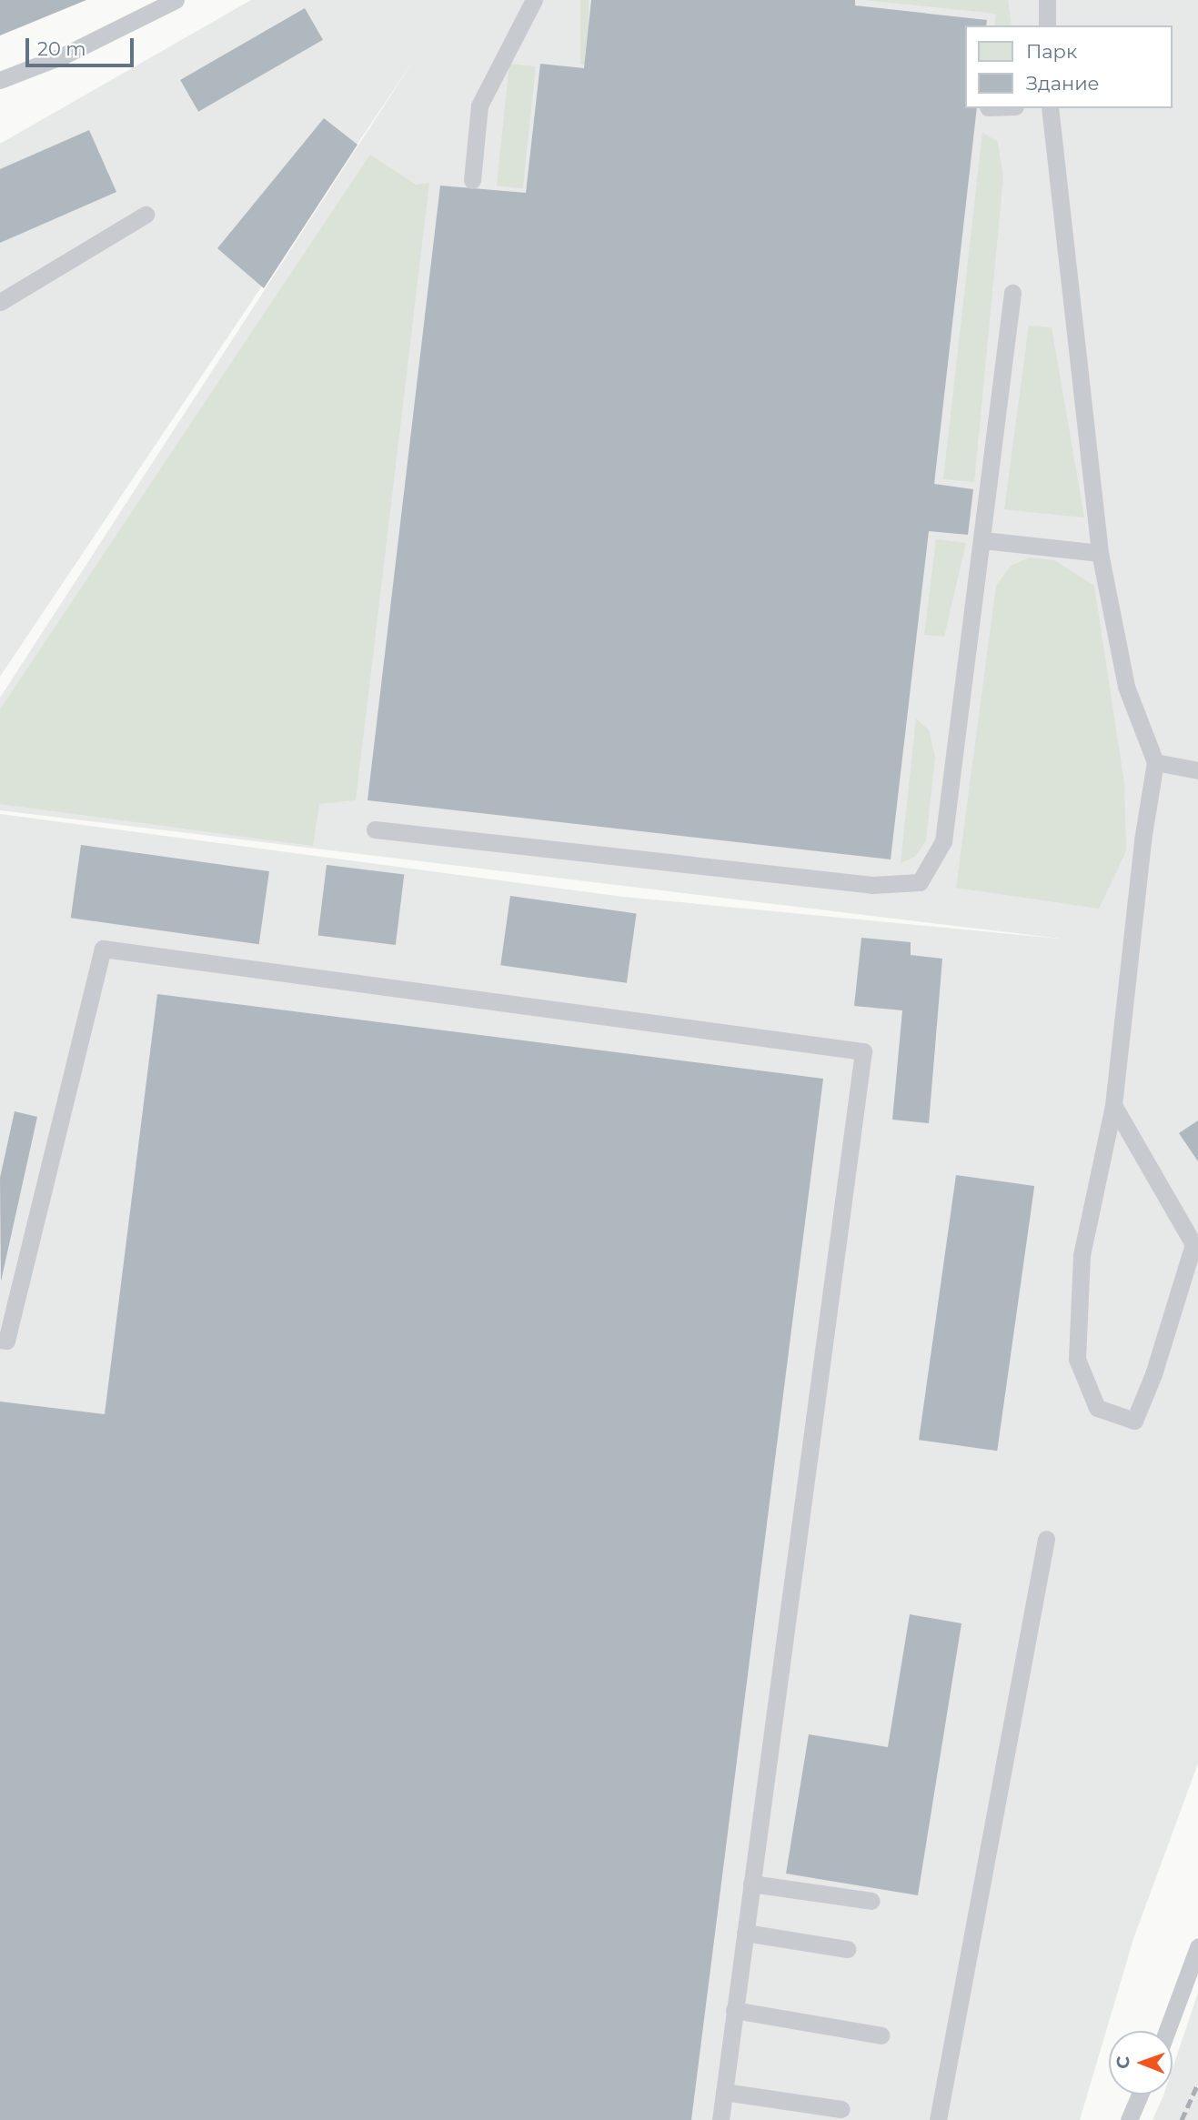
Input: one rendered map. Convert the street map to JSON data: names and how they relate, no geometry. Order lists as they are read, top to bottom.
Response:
{
  "legend": ["Парк", "Здание"],
  "scale_bar": "20 m",
  "north": "left"
}
